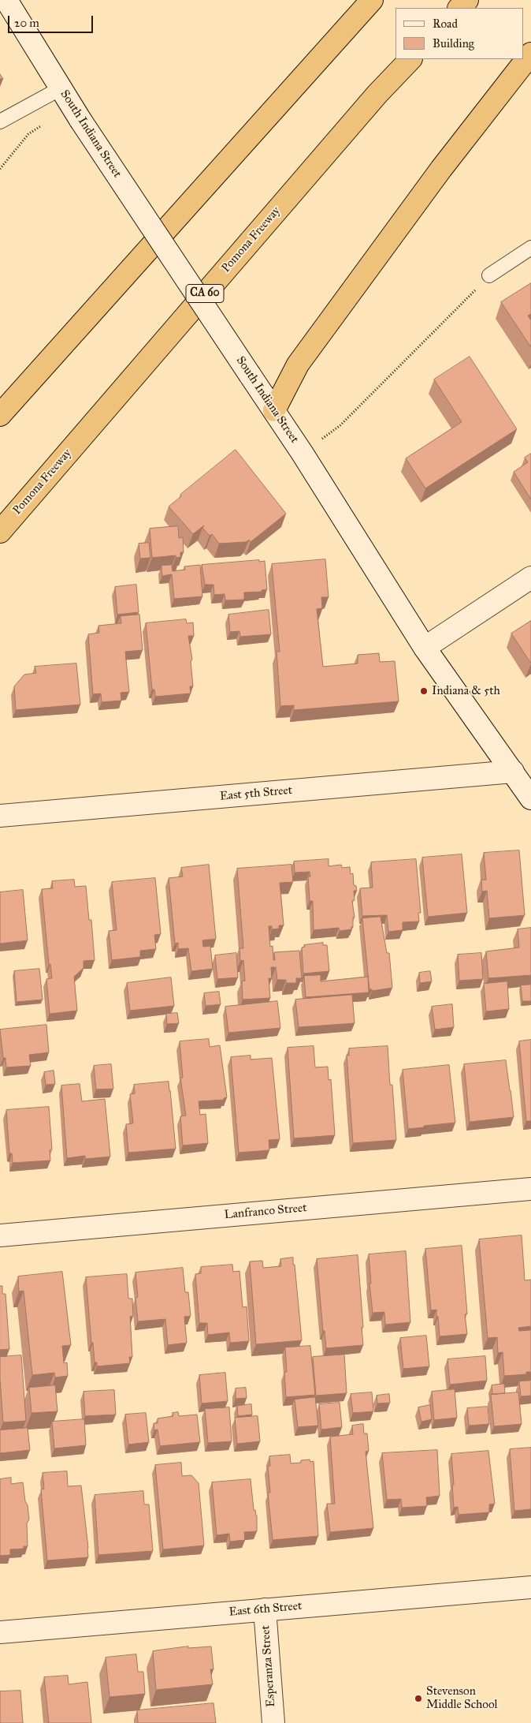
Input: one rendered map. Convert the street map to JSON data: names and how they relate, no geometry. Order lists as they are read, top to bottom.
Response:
{
  "streets": {
    "highway": ["Pomona Freeway", "CA 60"],
    "street": [
      "South Indiana Street",
      "East 5th Street",
      "Lanfranco Street",
      "East 6th Street",
      "Esperanza Street"
    ]
  },
  "crossings": [
    ["South Indiana Street", "East 5th Street"],
    ["East 6th Street", "Esperanza Street"]
  ],
  "places": ["Indiana & 5th", "Stevenson Middle School"],
  "legend": ["Road", "Building"],
  "scale_bar": "20 m"
}
